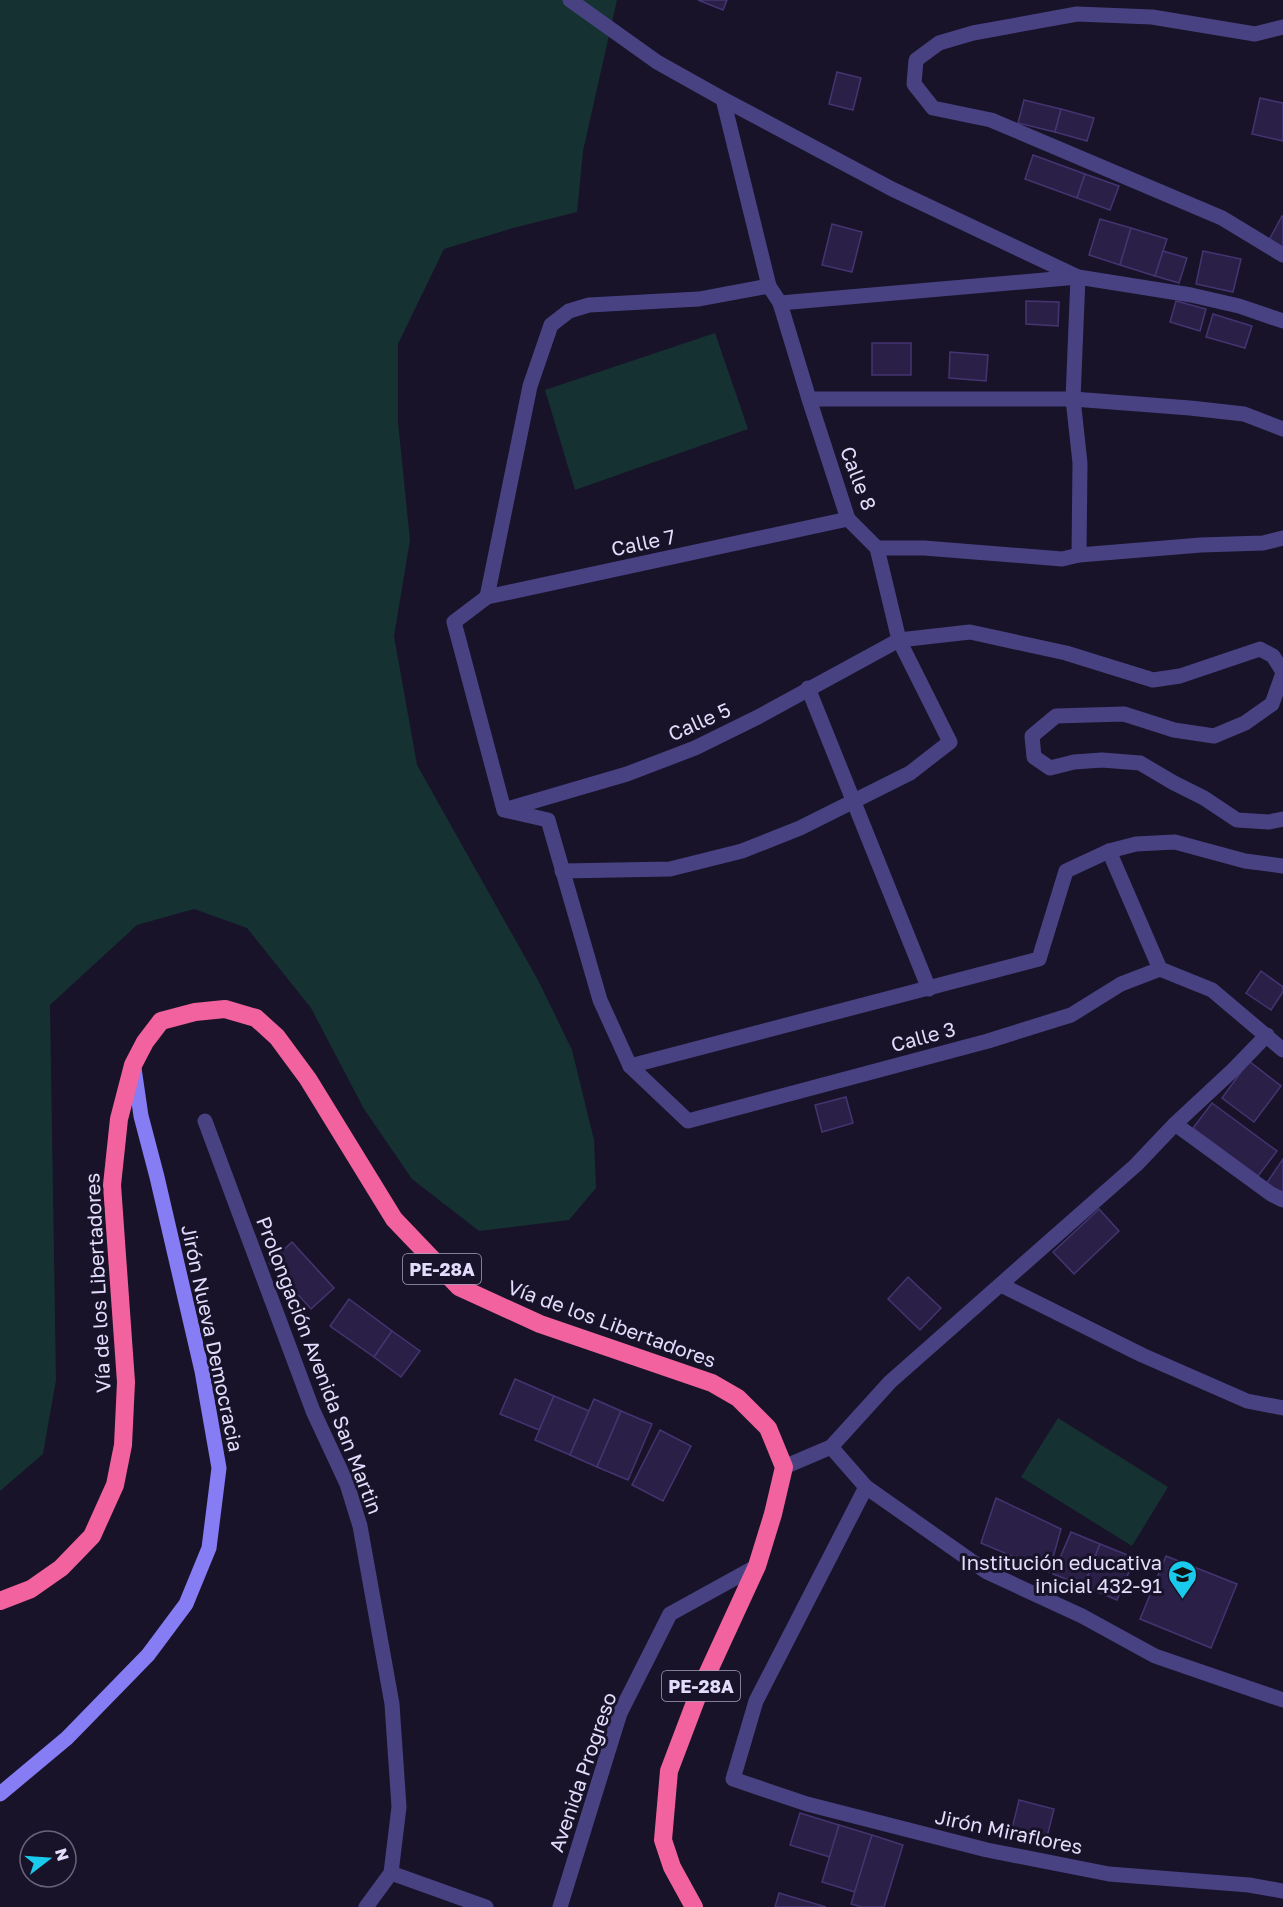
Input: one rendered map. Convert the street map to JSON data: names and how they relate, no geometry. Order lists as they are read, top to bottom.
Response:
{
  "streets": {
    "highway": ["PE-28A", "Vía de los Libertadores"],
    "street": [
      "Calle 8",
      "Calle 7",
      "Calle 5",
      "Calle 3",
      "Jirón Nueva Democracia",
      "Prolongación Avenida San Martin",
      "Avenida Progreso",
      "Jirón Miraflores"
    ]
  },
  "crossings": [
    ["Calle 8", "Calle 7"],
    ["Calle 7", "Calle 5"],
    ["PE-28A", "Vía de los Libertadores"],
    ["PE-28A", "Avenida Progreso"],
    ["Vía de los Libertadores", "Jirón Nueva Democracia"]
  ],
  "places": {
    "school or university": ["Institución educativa inicial 432-91"]
  },
  "north": "right"
}
